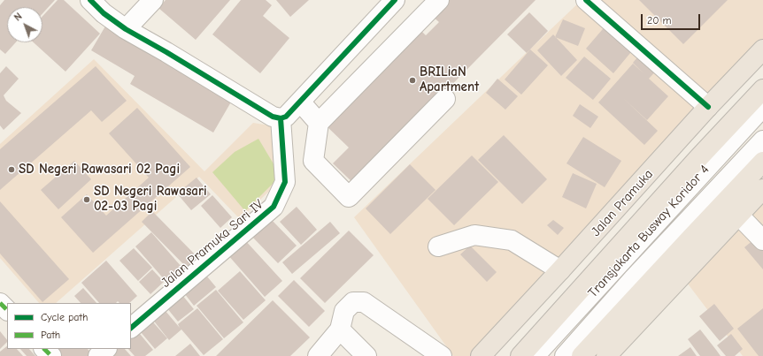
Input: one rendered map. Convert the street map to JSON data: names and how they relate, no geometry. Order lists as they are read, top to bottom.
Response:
{
  "streets": {
    "main road": ["Jalan Pramuka"],
    "street": ["Transjakarta Busway Koridor 4", "Jalan Pramuka Sari IV"]
  },
  "places": ["BRILiaN Apartment", "SD Negeri Rawasari 02 Pagi", "SD Negeri Rawasari 02-03 Pagi"],
  "legend": ["Cycle path", "Path"],
  "scale_bar": "20 m",
  "north": "top left"
}
